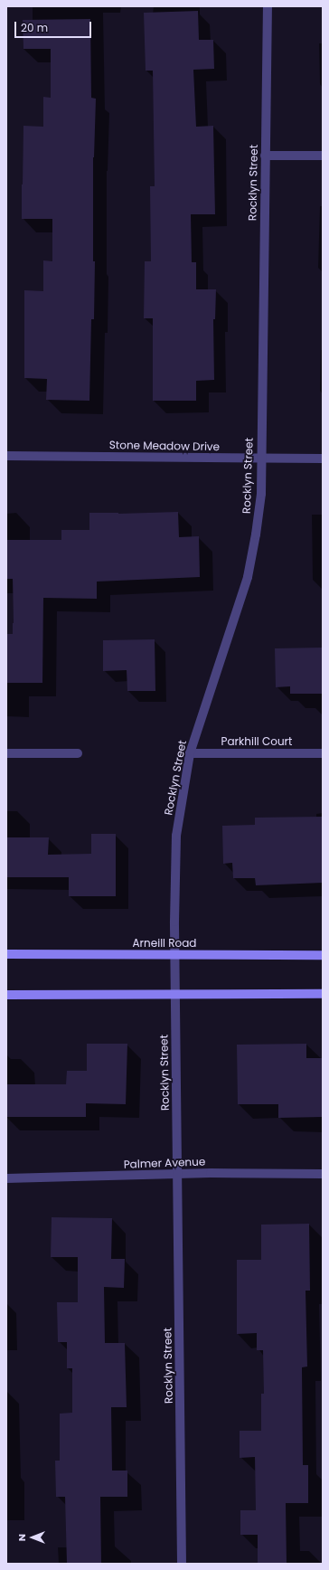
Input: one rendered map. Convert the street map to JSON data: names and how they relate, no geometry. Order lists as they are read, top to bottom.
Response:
{
  "streets": {
    "main road": ["Arneill Road"],
    "street": [
      "Rocklyn Street",
      "Stone Meadow Drive",
      "Parkhill Court",
      "Palmer Avenue"
    ]
  },
  "crossings": [
    ["Rocklyn Street", "Stone Meadow Drive"],
    ["Rocklyn Street", "Parkhill Court"],
    ["Rocklyn Street", "Arneill Road"],
    ["Rocklyn Street", "Palmer Avenue"]
  ],
  "scale_bar": "20 m",
  "north": "left"
}
